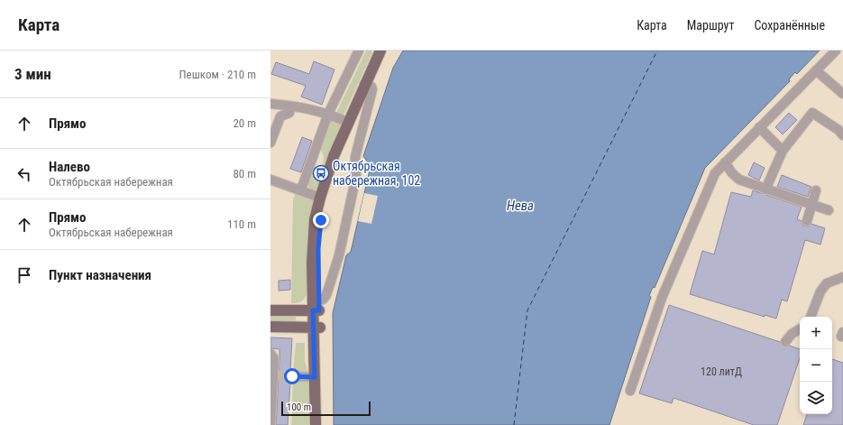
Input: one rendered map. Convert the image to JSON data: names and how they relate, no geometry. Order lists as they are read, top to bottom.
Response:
{
  "water": ["Нева"],
  "places": {
    "bus stop": ["Октябрьская набережная, 102"]
  },
  "house_numbers": ["120 литД"],
  "scale_bar": "100 m",
  "page": {
    "header": "Карта",
    "nav": ["Карта", "Маршрут", "Сохранённые"],
    "heading": ["3 мин", "Пешком · 210 m"],
    "list": [
      ["Прямо", "20 m"],
      ["Налево", "Октябрьская набережная", "80 m"],
      ["Прямо", "Октябрьская набережная", "110 m"],
      "Пункт назначения"
    ],
    "map_buttons": ["+", "−"],
    "scale": "100 m"
  }
}
